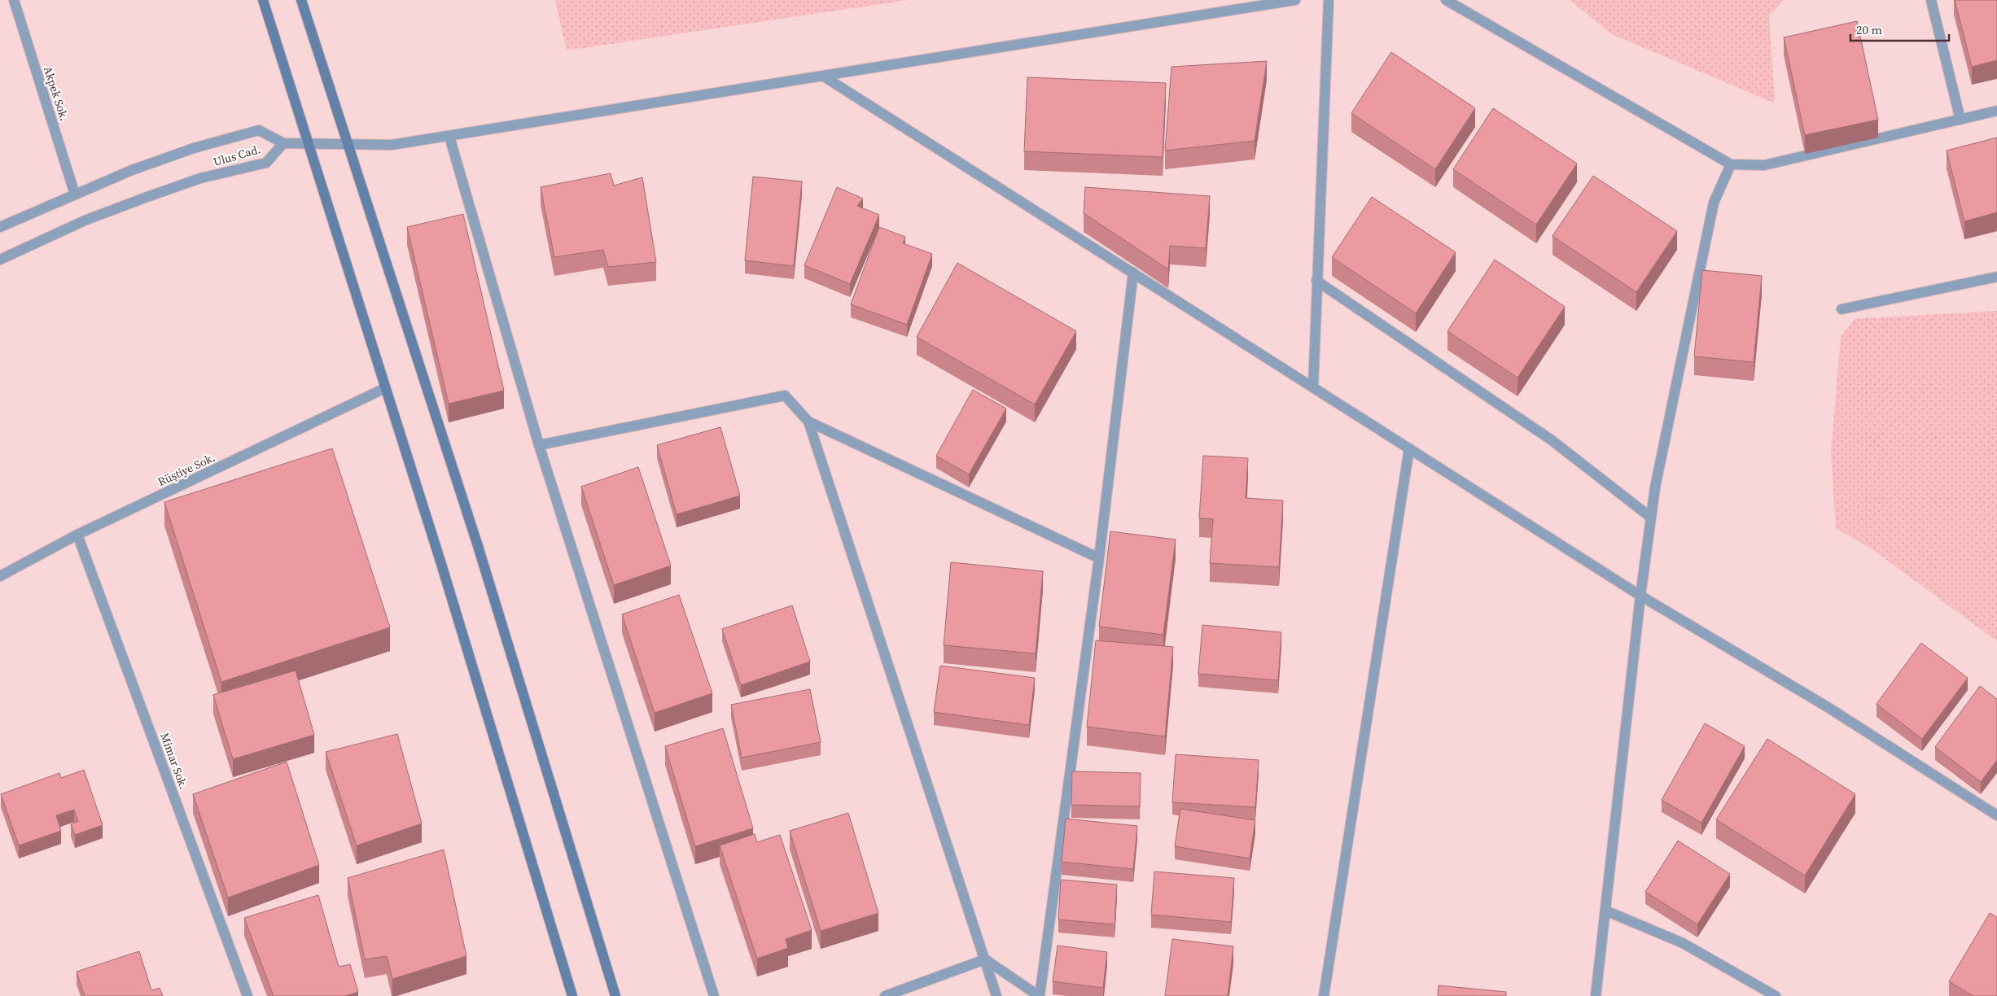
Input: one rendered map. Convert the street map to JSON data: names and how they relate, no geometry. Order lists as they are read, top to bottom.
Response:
{
  "streets": {
    "street": [
      "Akpek Sok.",
      "Ulus Cad.",
      "Rüştiye Sok.",
      "Mimar Sok."
    ]
  },
  "crossings": [
    ["Akpek Sok.", "Ulus Cad."],
    ["Rüştiye Sok.", "Mimar Sok."]
  ],
  "scale_bar": "20 m"
}
